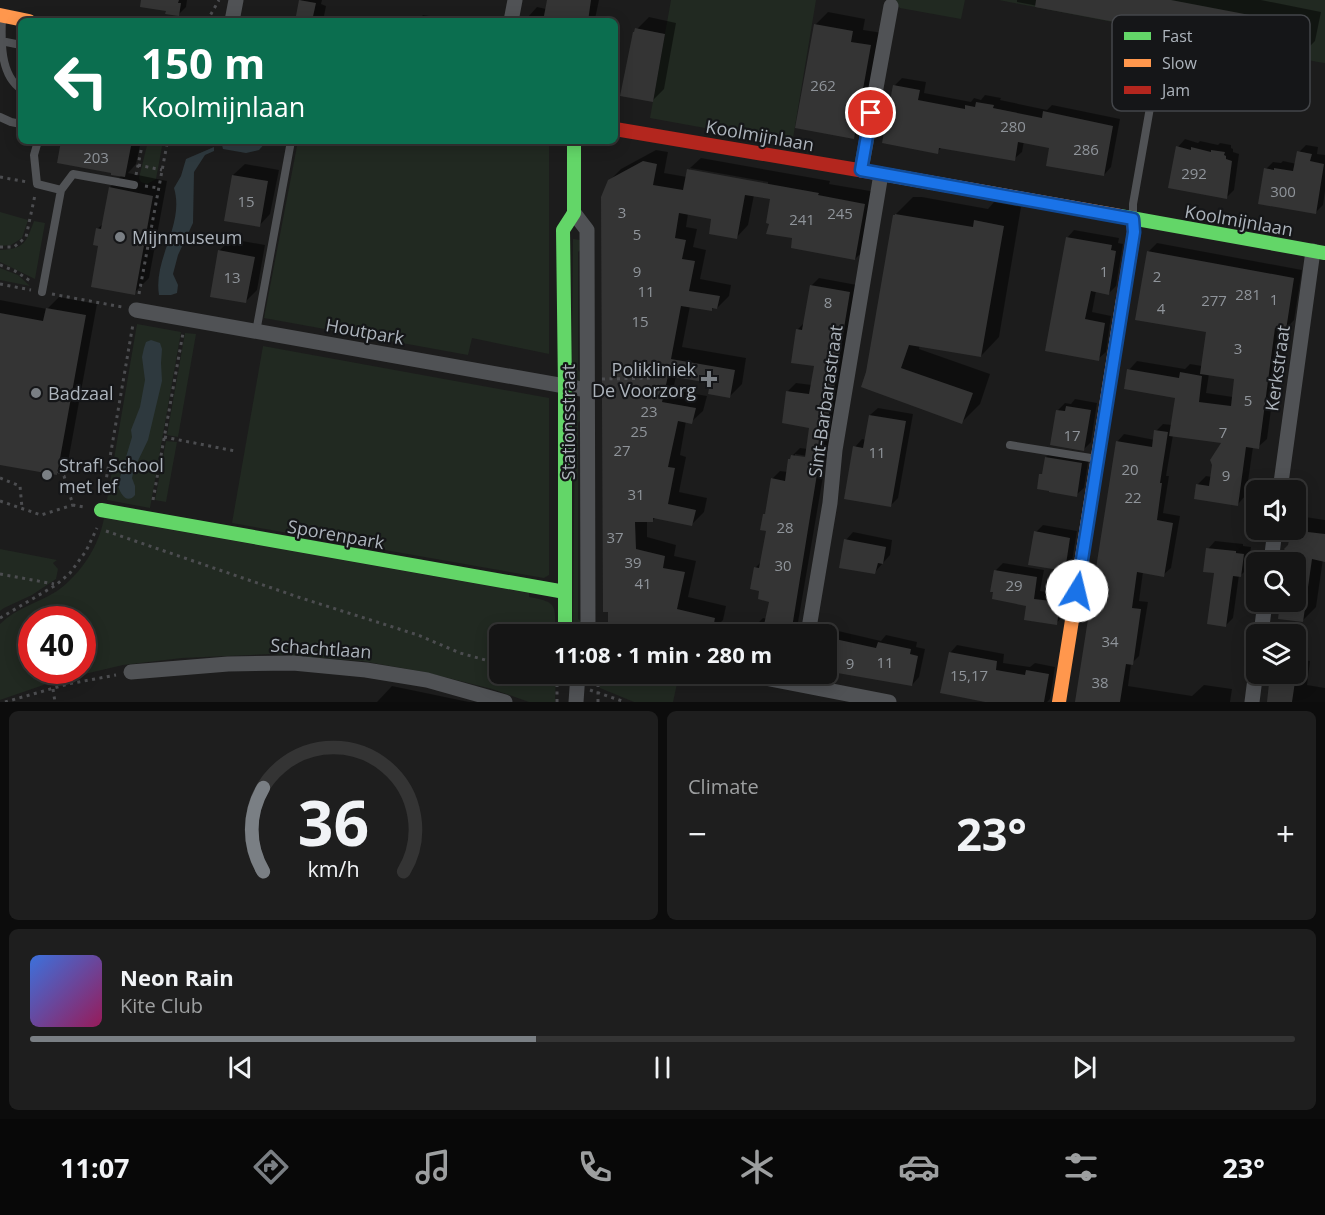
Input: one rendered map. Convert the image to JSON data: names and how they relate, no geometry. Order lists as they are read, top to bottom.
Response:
{
  "streets": {
    "street": [
      "Koolmijnlaan",
      "Houtpark",
      "Kerkstraat",
      "Sint-Barbarastraat",
      "Stationsstraat",
      "Sporenpark",
      "Schachtlaan"
    ]
  },
  "crossings": [
    ["Koolmijnlaan", "Kerkstraat"],
    ["Koolmijnlaan", "Sint-Barbarastraat"],
    ["Houtpark", "Stationsstraat"],
    ["Stationsstraat", "Sporenpark"]
  ],
  "places": {
    "other": ["Mijnmuseum", "Badzaal", "Straf! School met lef"],
    "health": ["Polikliniek De Voorzorg"]
  },
  "house_numbers": [
    "262",
    "280",
    "286",
    "203",
    "292",
    "300",
    "15",
    "3",
    "245",
    "241",
    "5",
    "9",
    "1",
    "2",
    "13",
    "11",
    "281",
    "1",
    "277",
    "8",
    "4",
    "15",
    "3",
    "5",
    "23",
    "25",
    "7",
    "17",
    "27",
    "11",
    "20",
    "9",
    "31",
    "22",
    "28",
    "37",
    "39",
    "30",
    "41",
    "29",
    "34",
    "11",
    "9",
    "15,17",
    "38"
  ],
  "legend": ["Fast", "Slow", "Jam"],
  "page": {
    "turn": ["150 m", "Koolmijnlaan"],
    "limit": "40",
    "trip": "11:08 · 1 min · 280 m",
    "tile": "Climate",
    "heat": ["−", "23°", "+"],
    "song": ["Neon Rain", "Kite Club"],
    "tabs": ["11:07", "23°"],
    "gauge": ["36", "km/h"]
  }
}
